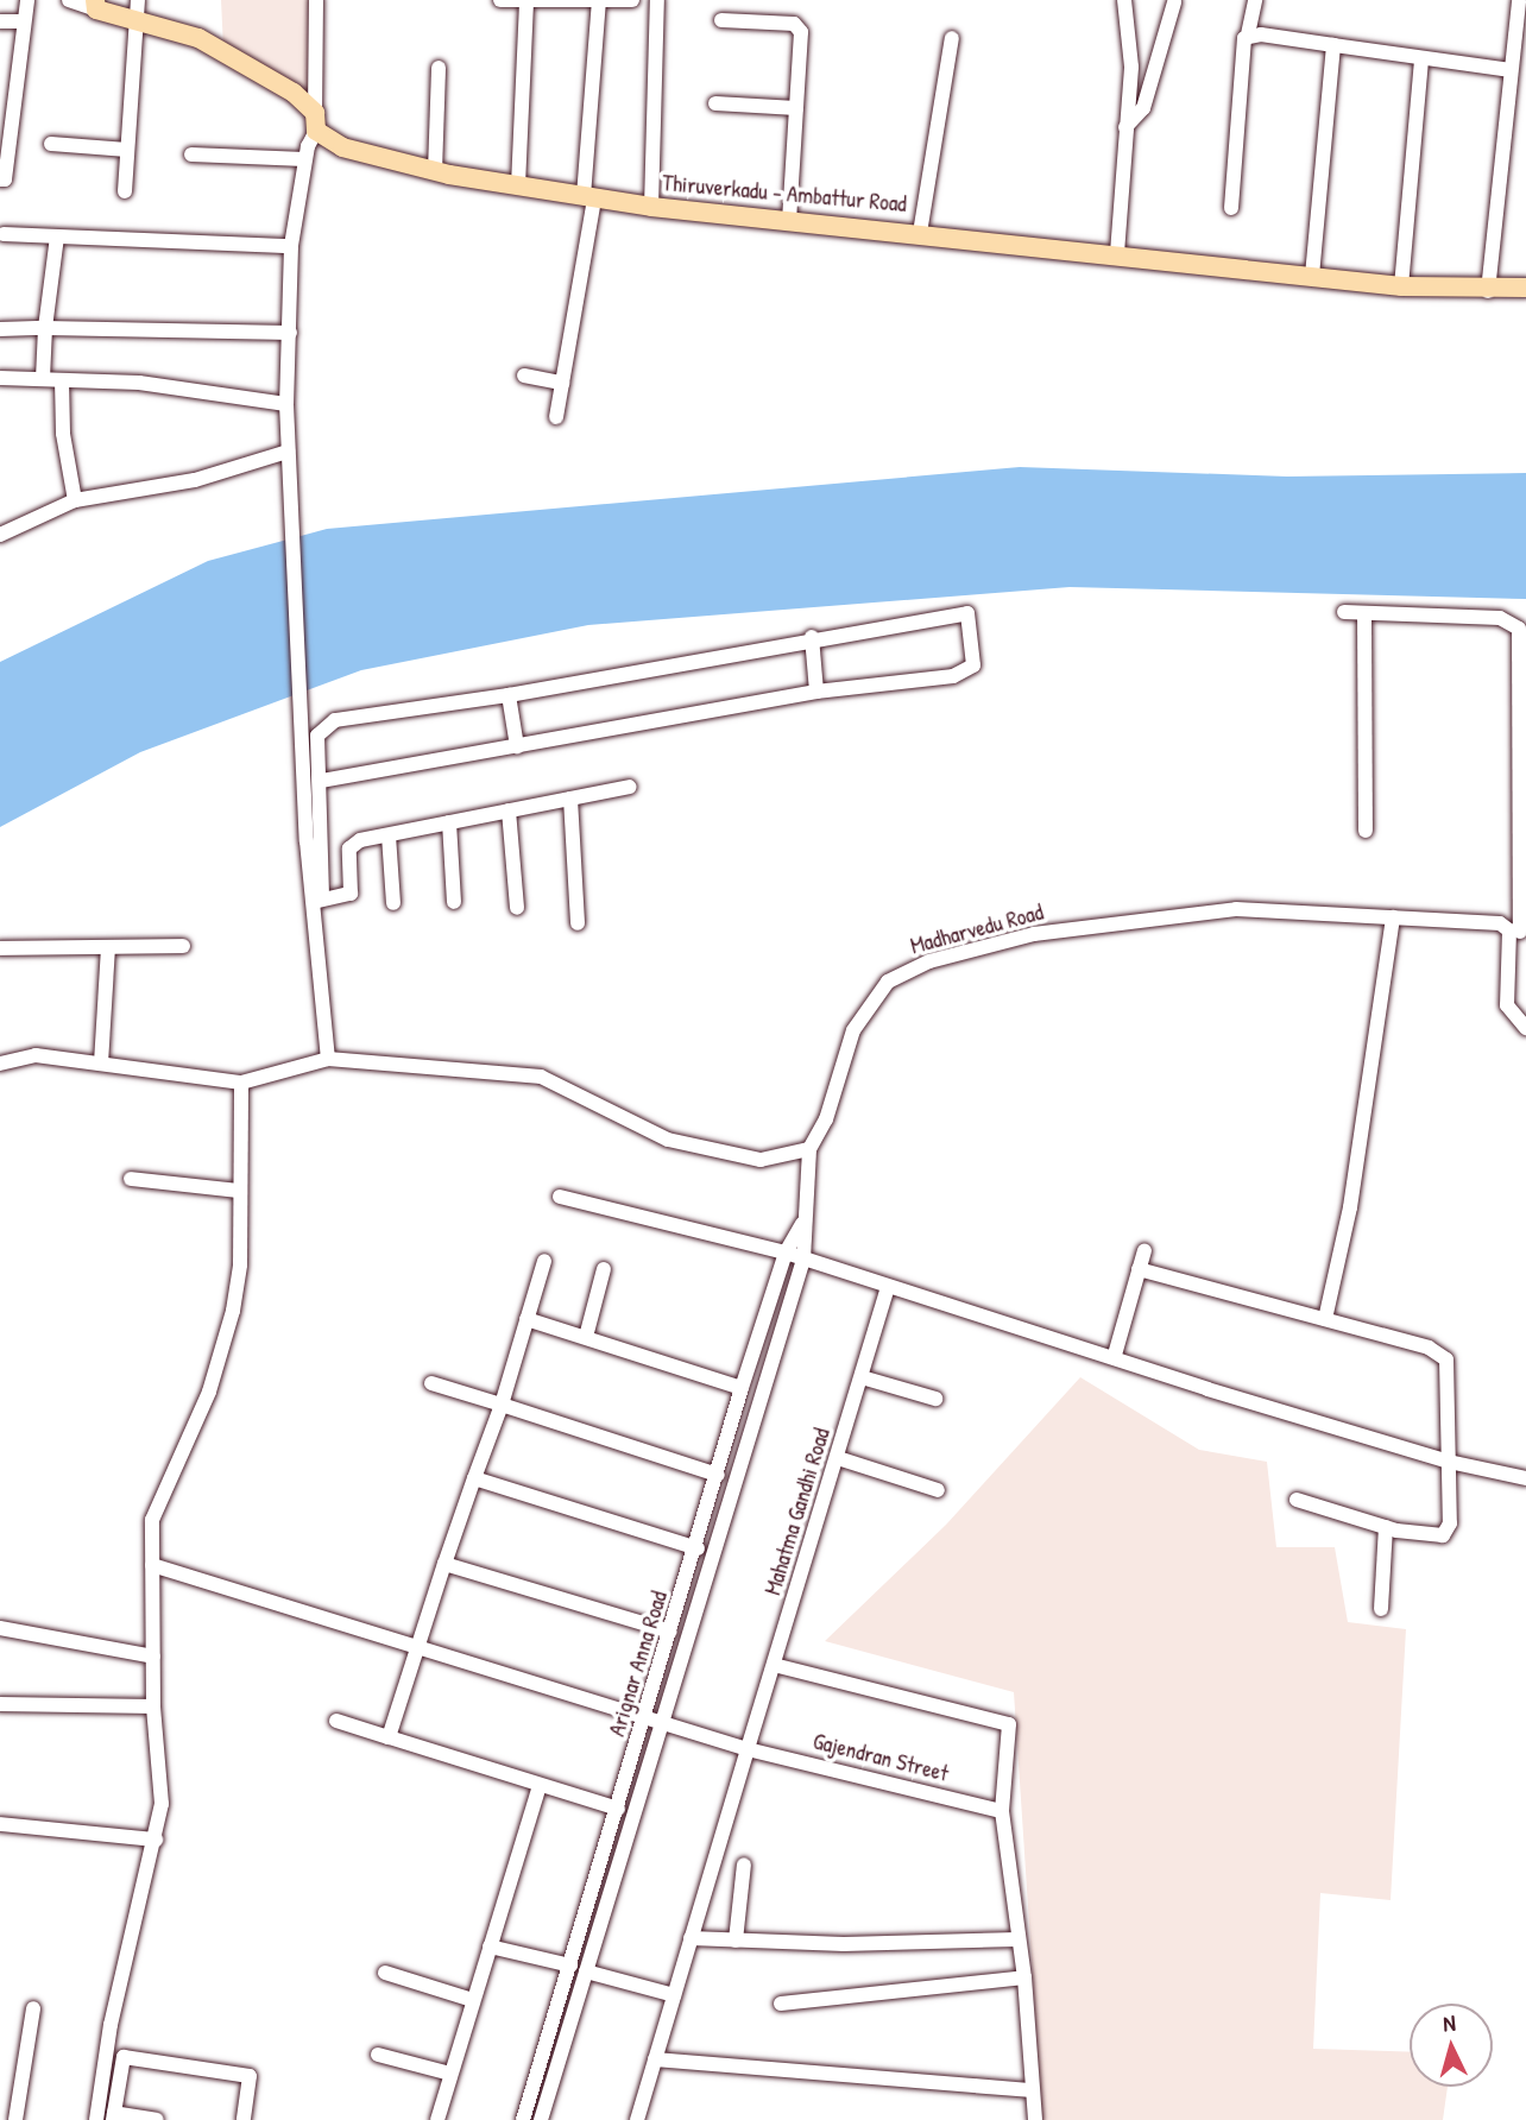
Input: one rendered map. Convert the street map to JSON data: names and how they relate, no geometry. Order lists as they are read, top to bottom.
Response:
{
  "streets": {
    "main road": ["Thiruverkadu - Ambattur Road"],
    "street": [
      "Madharvedu Road",
      "Mahatma Gandhi Road",
      "Arignar Anna Road",
      "Gajendran Street"
    ]
  },
  "crossings": [
    ["Madharvedu Road", "Arignar Anna Road"],
    ["Mahatma Gandhi Road", "Gajendran Street"],
    ["Arignar Anna Road", "Gajendran Street"]
  ],
  "north": "top"
}
